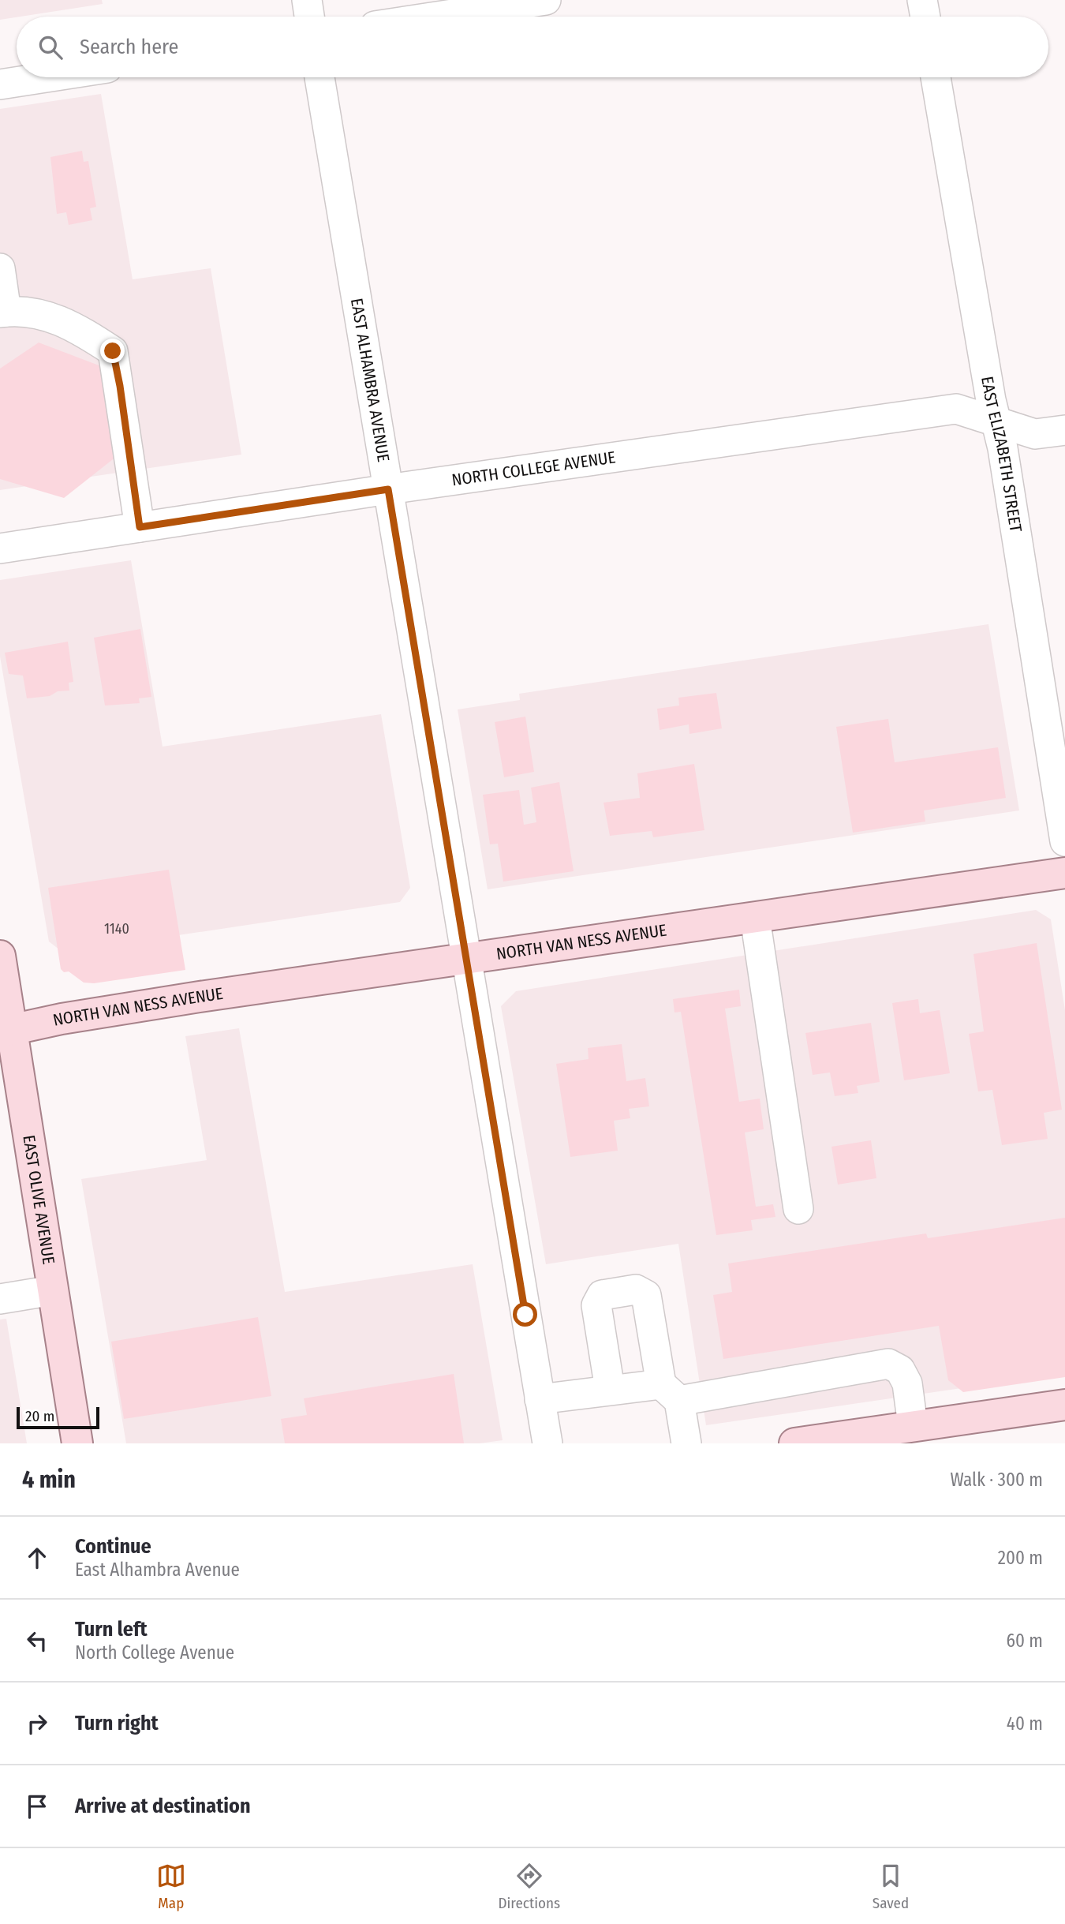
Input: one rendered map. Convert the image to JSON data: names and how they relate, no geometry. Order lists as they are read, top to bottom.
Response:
{
  "streets": {
    "main road": ["NORTH VAN NESS AVENUE", "EAST OLIVE AVENUE"],
    "street": ["EAST ALHAMBRA AVENUE", "EAST ELIZABETH STREET", "NORTH COLLEGE AVENUE"]
  },
  "crossings": [
    ["EAST ALHAMBRA AVENUE", "NORTH COLLEGE AVENUE"],
    ["EAST ALHAMBRA AVENUE", "NORTH VAN NESS AVENUE"],
    ["EAST ELIZABETH STREET", "NORTH COLLEGE AVENUE"],
    ["NORTH VAN NESS AVENUE", "EAST OLIVE AVENUE"]
  ],
  "house_numbers": ["1140"],
  "scale_bar": "20 m",
  "page": {
    "search": "Search here",
    "scale": "20 m",
    "heading": ["4 min", "Walk · 300 m"],
    "list": [
      ["Continue", "East Alhambra Avenue", "200 m"],
      ["Turn left", "North College Avenue", "60 m"],
      ["Turn right", "40 m"],
      "Arrive at destination"
    ],
    "nav": ["Map", "Directions", "Saved"]
  }
}
